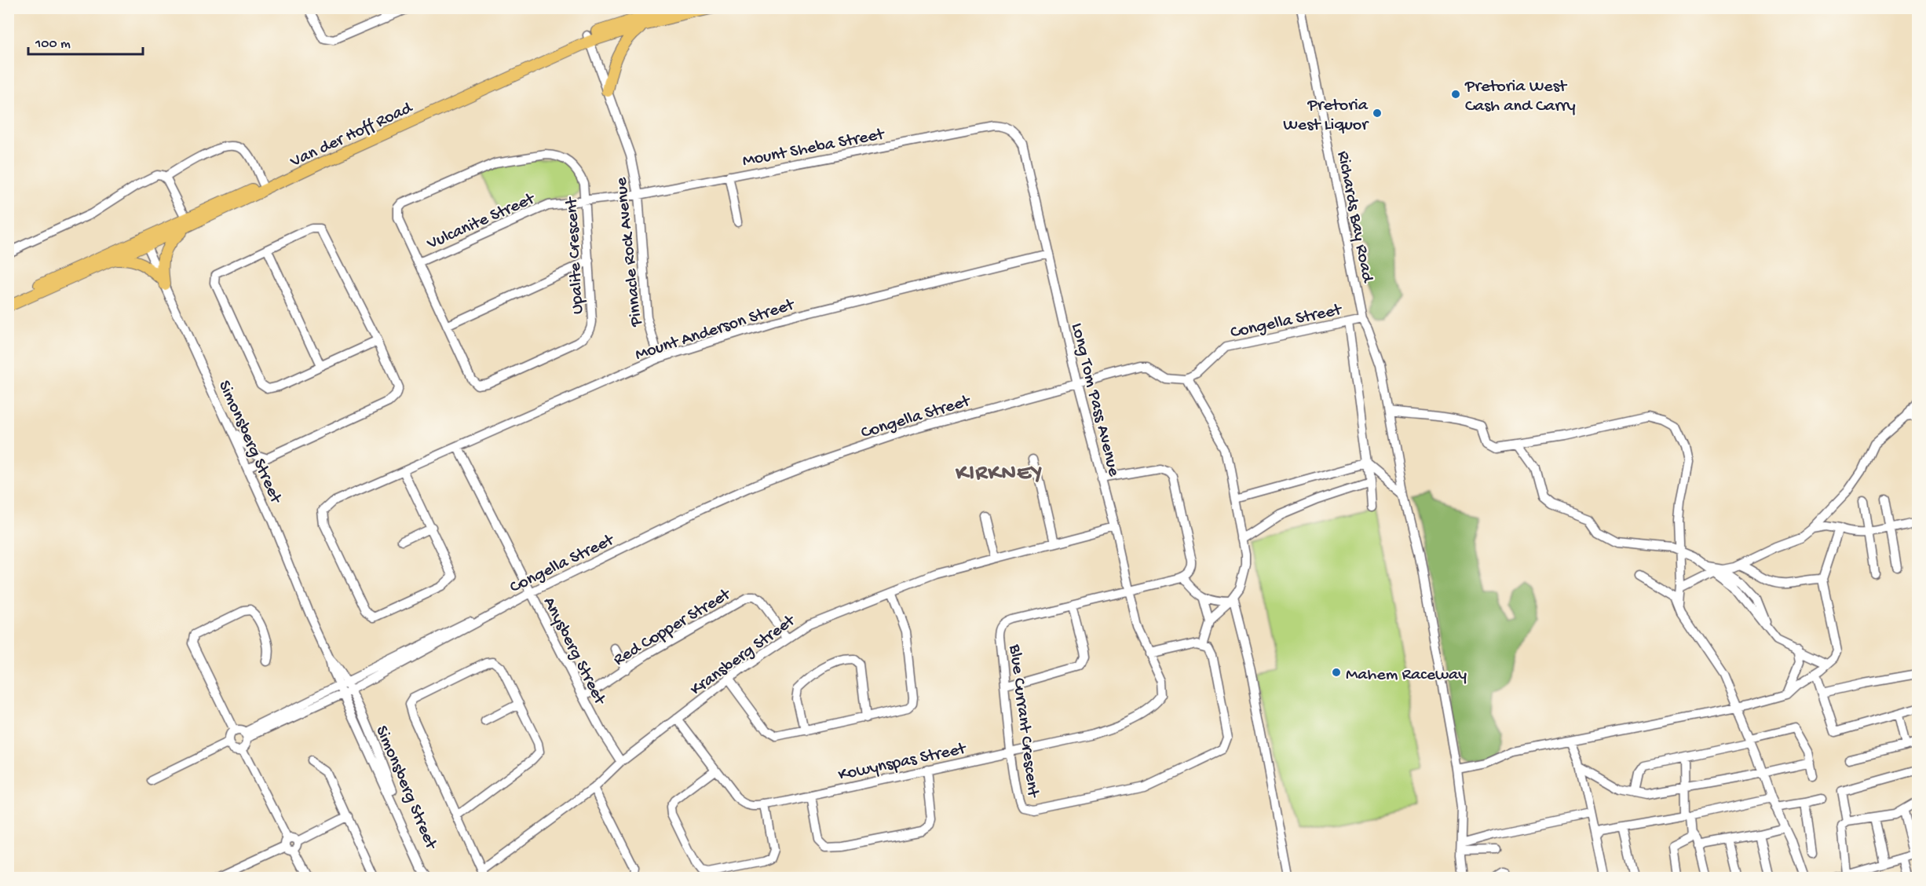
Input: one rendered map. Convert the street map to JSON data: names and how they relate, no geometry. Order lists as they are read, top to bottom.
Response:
{
  "streets": {
    "main road": ["Van der Hoff Road"],
    "street": [
      "Mount Sheba Street",
      "Richards Bay Road",
      "Vulcanite Street",
      "Pinnacle Rock Avenue",
      "Upalite Crescent",
      "Congella Street",
      "Mount Anderson Street",
      "Long Tom Pass Avenue",
      "Simonsberg Street",
      "Red Copper Street",
      "Anysberg Street",
      "Kransberg Street",
      "Blue Currant Crescent",
      "Kowynspas Street"
    ]
  },
  "crossings": [
    ["Van der Hoff Road", "Pinnacle Rock Avenue"],
    ["Van der Hoff Road", "Simonsberg Street"],
    ["Mount Sheba Street", "Vulcanite Street"],
    ["Mount Sheba Street", "Pinnacle Rock Avenue"],
    ["Mount Sheba Street", "Long Tom Pass Avenue"],
    ["Richards Bay Road", "Congella Street"],
    ["Vulcanite Street", "Pinnacle Rock Avenue"],
    ["Vulcanite Street", "Upalite Crescent"],
    ["Pinnacle Rock Avenue", "Mount Anderson Street"],
    ["Congella Street", "Long Tom Pass Avenue"],
    ["Congella Street", "Simonsberg Street"],
    ["Congella Street", "Anysberg Street"],
    ["Mount Anderson Street", "Long Tom Pass Avenue"],
    ["Mount Anderson Street", "Anysberg Street"],
    ["Long Tom Pass Avenue", "Kransberg Street"],
    ["Long Tom Pass Avenue", "Blue Currant Crescent"],
    ["Long Tom Pass Avenue", "Kowynspas Street"],
    ["Red Copper Street", "Anysberg Street"],
    ["Red Copper Street", "Kransberg Street"],
    ["Anysberg Street", "Kransberg Street"],
    ["Kransberg Street", "Kowynspas Street"],
    ["Blue Currant Crescent", "Kowynspas Street"]
  ],
  "districts": ["KIRKNEY"],
  "places": ["Pretoria West Cash and Carry", "Pretoria West Liquor", "Mahem Raceway"],
  "scale_bar": "100 m"
}
